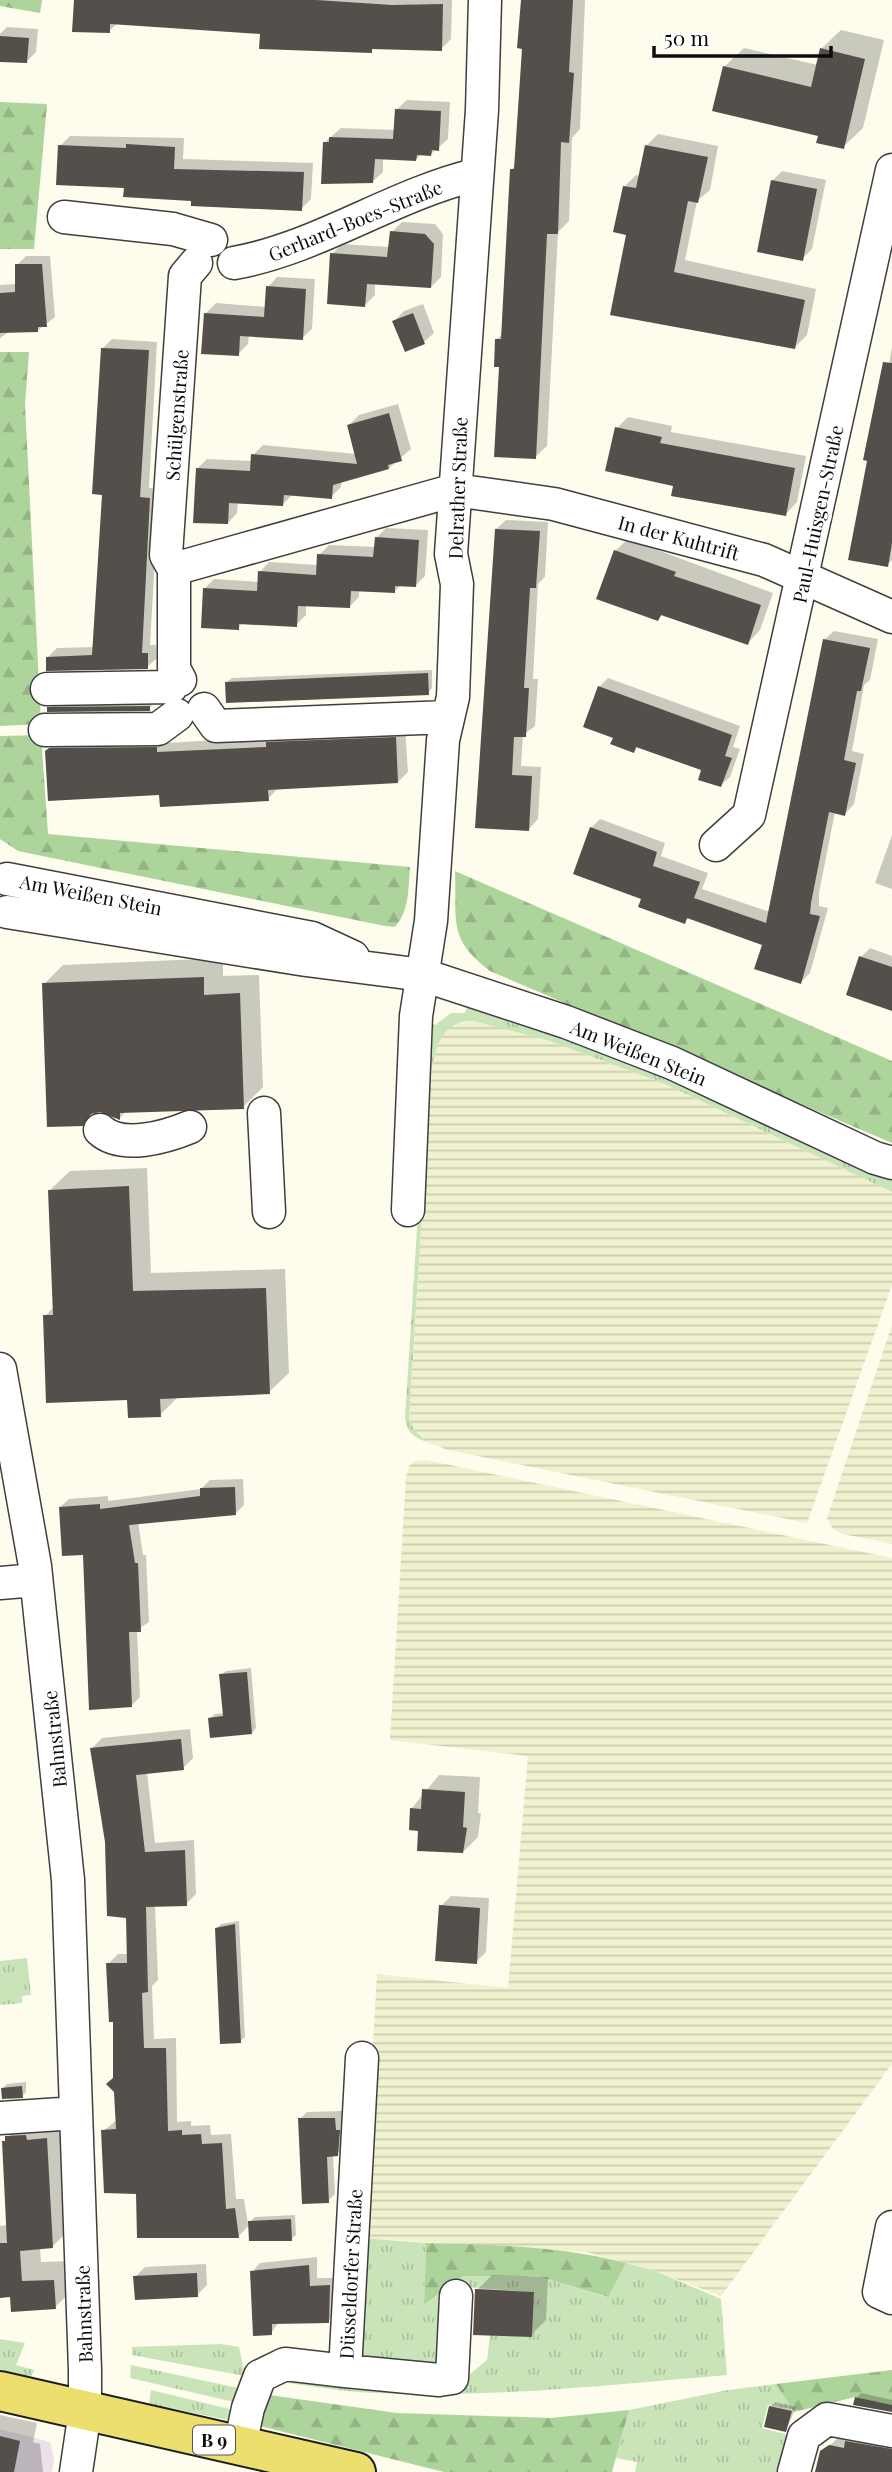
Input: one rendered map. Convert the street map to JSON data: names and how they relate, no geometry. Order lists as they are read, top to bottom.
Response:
{
  "streets": {
    "main road": ["B 9"],
    "street": [
      "Gerhard-Boes-Straße",
      "Schülgenstraße",
      "Delrather Straße",
      "Paul-Huisgen-Straße",
      "In der Kuhtrift",
      "Am Weißen Stein",
      "Bahnstraße",
      "Düsseldorfer Straße"
    ]
  },
  "crossings": [
    ["Gerhard-Boes-Straße", "Schülgenstraße"],
    ["Gerhard-Boes-Straße", "Delrather Straße"],
    ["Delrather Straße", "In der Kuhtrift"],
    ["Delrather Straße", "Am Weißen Stein"],
    ["Paul-Huisgen-Straße", "In der Kuhtrift"],
    ["Bahnstraße", "B 9"],
    ["Düsseldorfer Straße", "B 9"]
  ],
  "scale_bar": "50 m"
}
